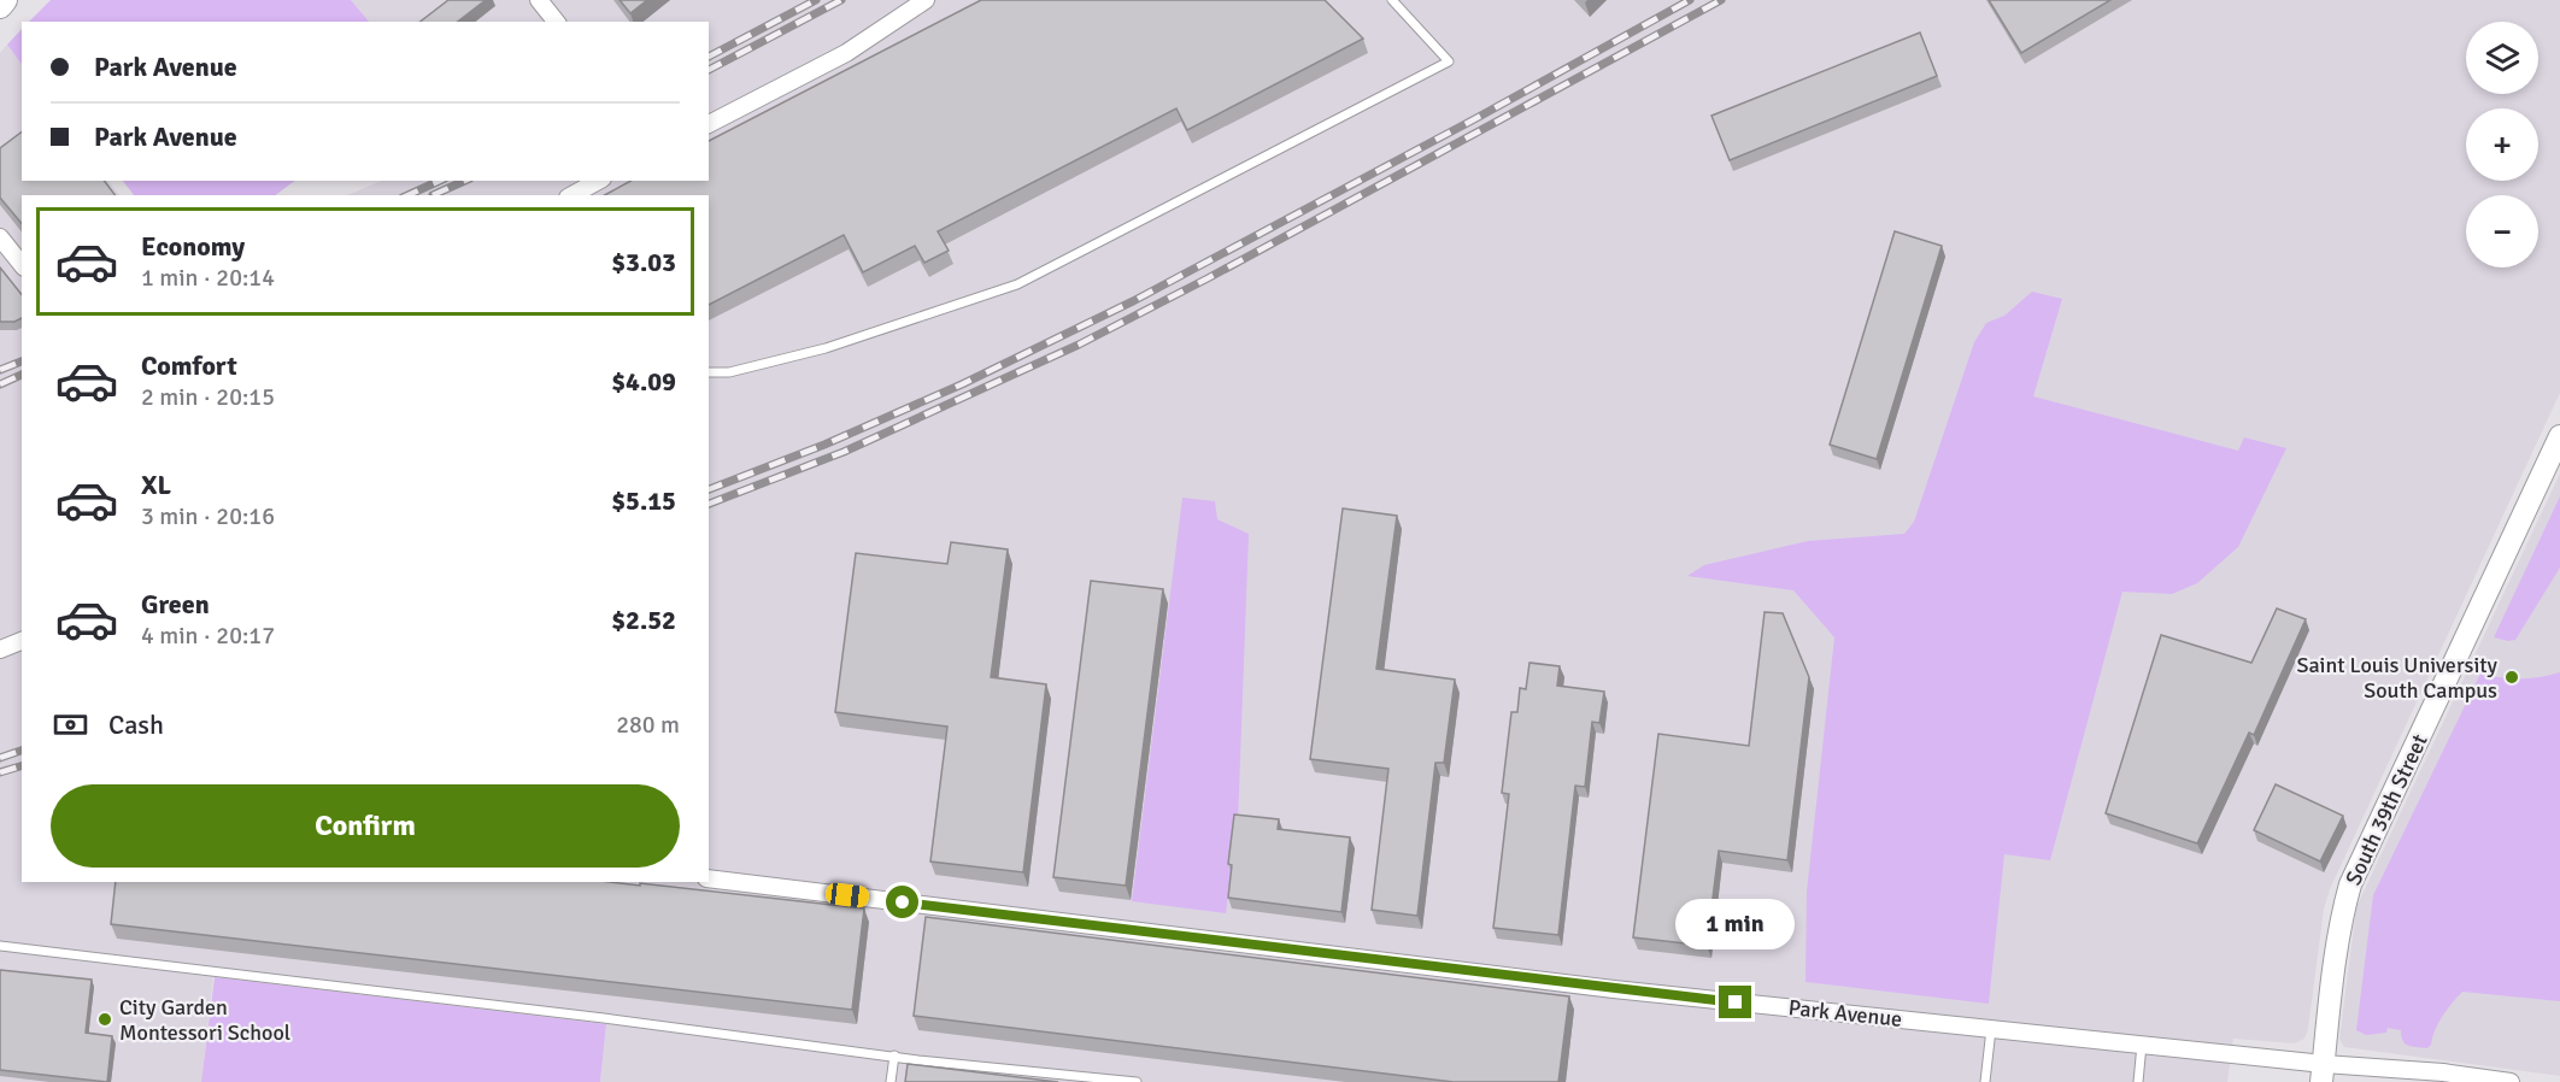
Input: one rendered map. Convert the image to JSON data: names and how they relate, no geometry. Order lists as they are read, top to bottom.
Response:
{
  "streets": {
    "street": ["South 39th Street", "Park Avenue"]
  },
  "crossings": [
    ["South 39th Street", "Park Avenue"]
  ],
  "places": ["Saint Louis University South Campus", "City Garden Montessori School"],
  "page": {
    "map_buttons": ["+", "−"],
    "banner": ["Park Avenue", "Park Avenue"],
    "list": [
      {
        "name": "Economy",
        "note": "1 min · 20:14",
        "value": "$3.03"
      },
      {
        "name": "Comfort",
        "note": "2 min · 20:15",
        "value": "$4.09"
      },
      {
        "name": "XL",
        "note": "3 min · 20:16",
        "value": "$5.15"
      },
      {
        "name": "Green",
        "note": "4 min · 20:17",
        "value": "$2.52"
      }
    ],
    "pay": ["Cash", "280 m"],
    "buttons": "Confirm",
    "bubble": "1 min"
  }
}
